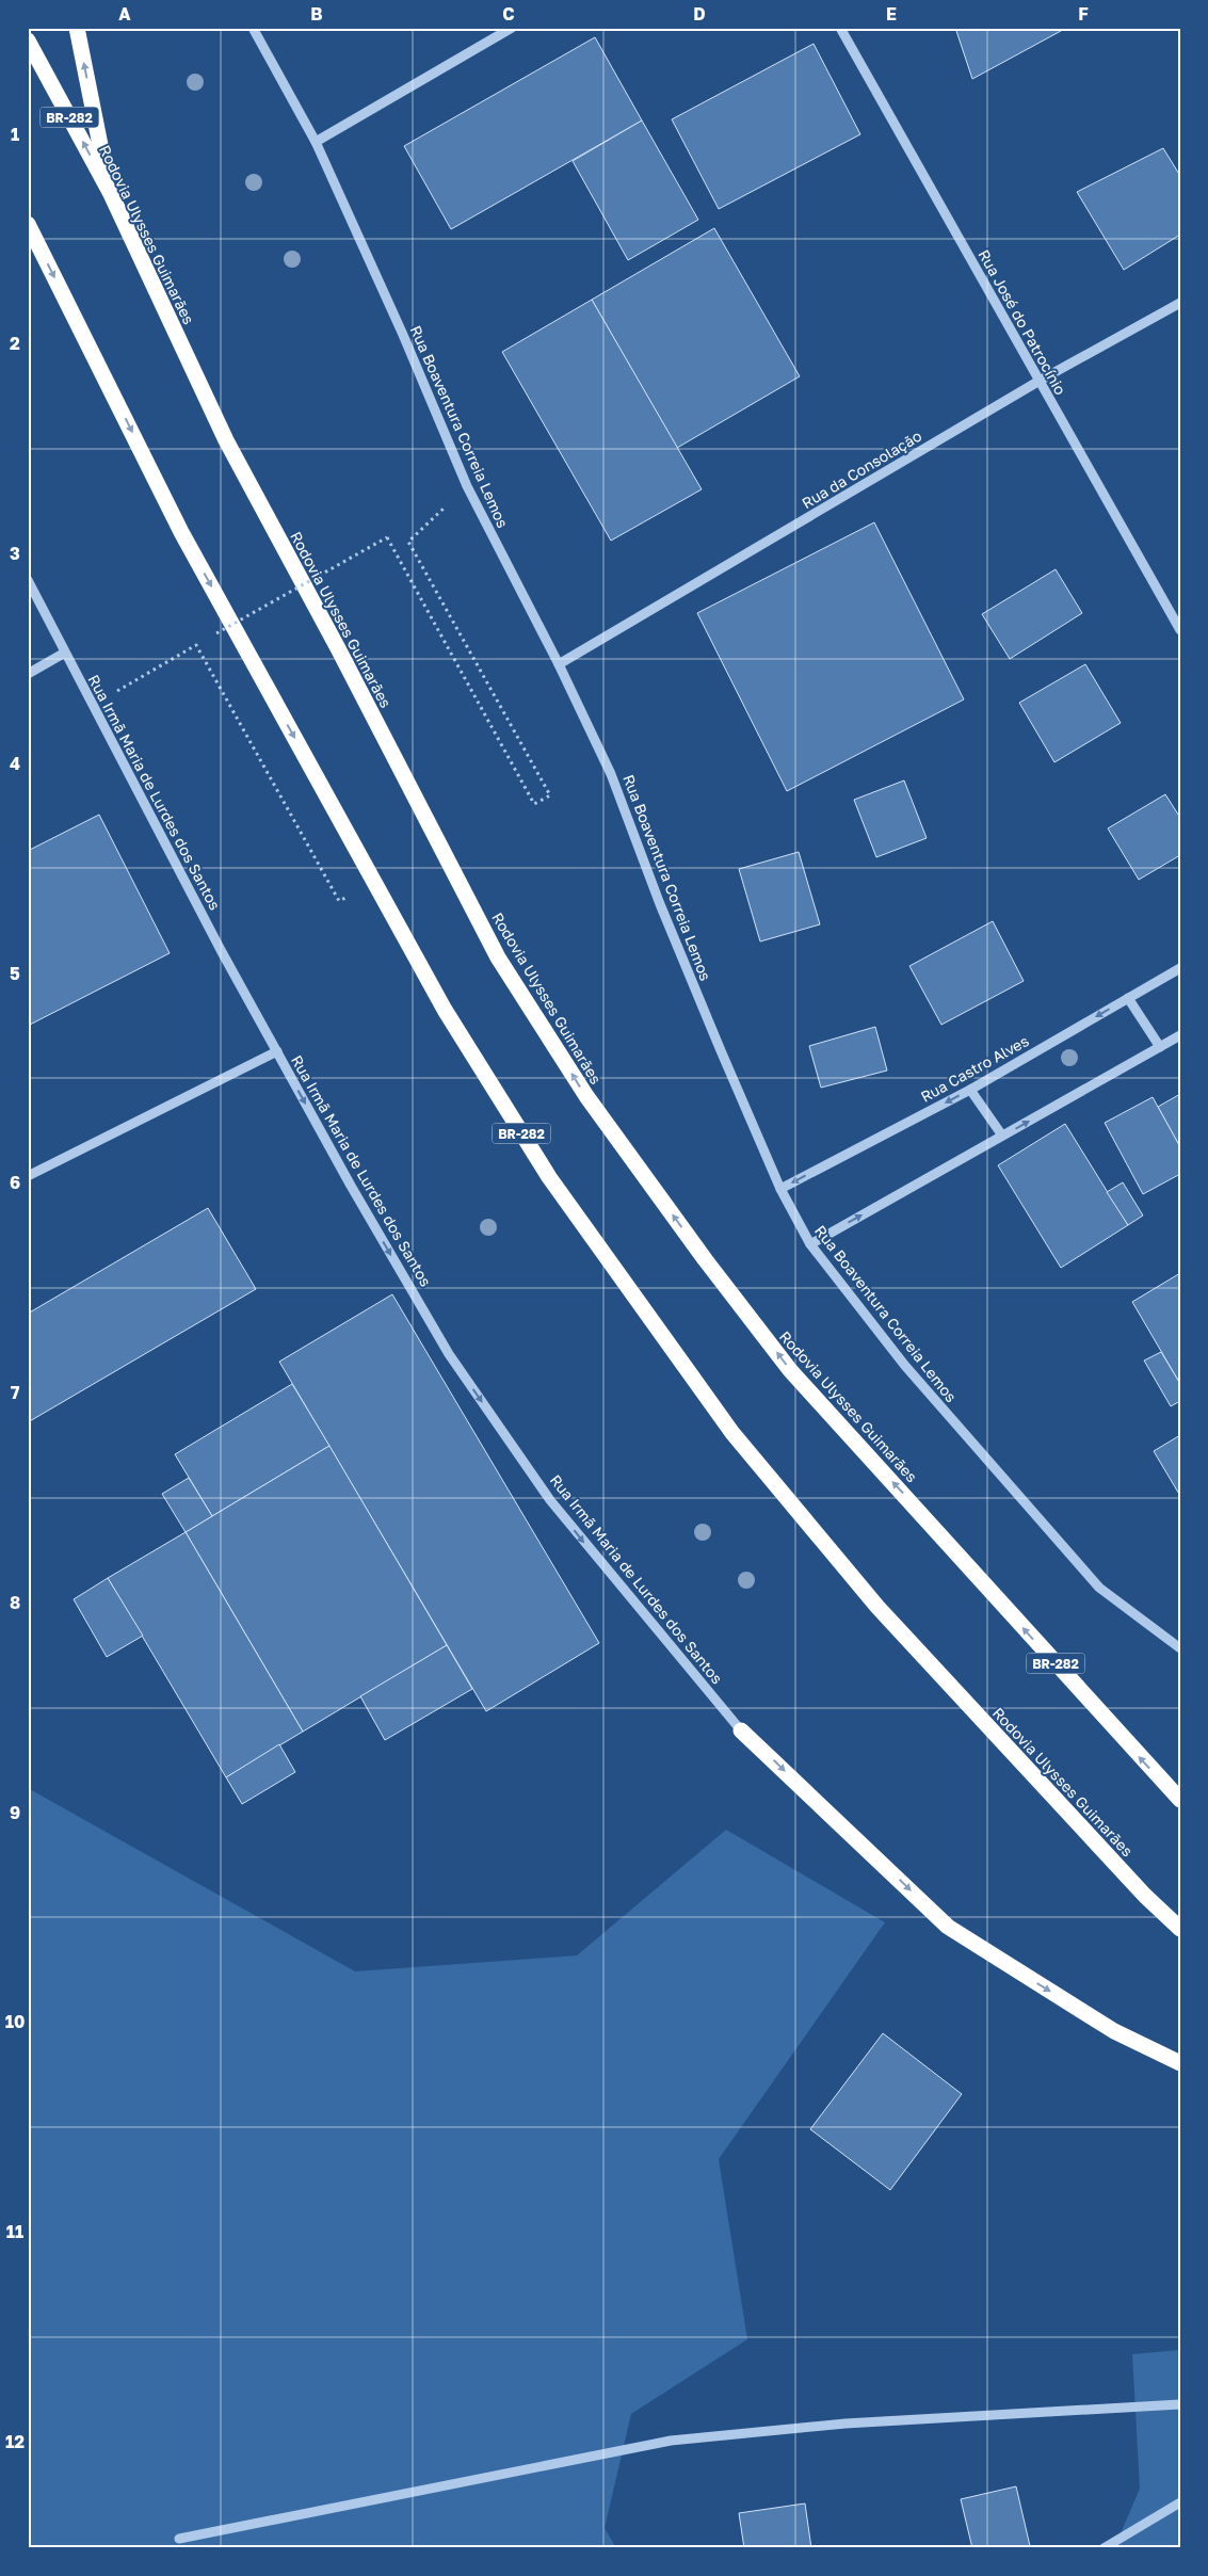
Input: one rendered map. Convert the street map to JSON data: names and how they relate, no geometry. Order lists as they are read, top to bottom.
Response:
{
  "streets": {
    "highway": ["BR-282", "Rodovia Ulysses Guimarães"],
    "street": [
      "Rua José do Patrocínio",
      "Rua Boaventura Correia Lemos",
      "Rua da Consolação",
      "Rua Irmã Maria de Lurdes dos Santos",
      "Rua Castro Alves"
    ]
  },
  "crossings": [
    ["Rua José do Patrocínio", "Rua da Consolação"],
    ["Rua Boaventura Correia Lemos", "Rua da Consolação"],
    ["Rua Boaventura Correia Lemos", "Rua Castro Alves"]
  ],
  "one_way": ["Rua Irmã Maria de Lurdes dos Santos"],
  "grid": {
    "columns": [
      "A",
      "B",
      "C",
      "D",
      "E",
      "F"
    ],
    "rows": [
      "1",
      "2",
      "3",
      "4",
      "5",
      "6",
      "7",
      "8",
      "9",
      "10",
      "11",
      "12"
    ]
  }
}
